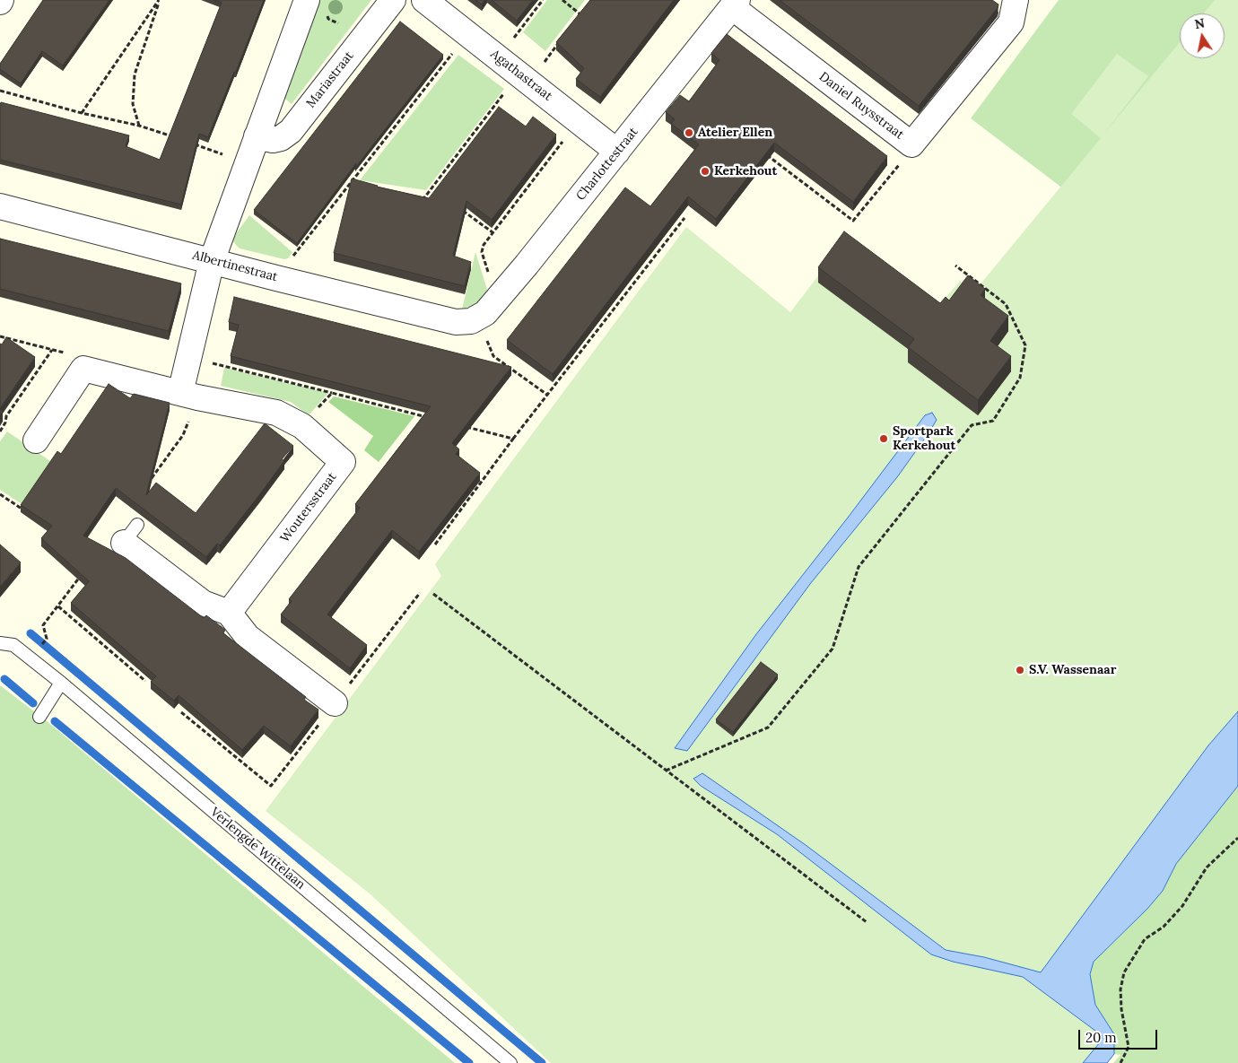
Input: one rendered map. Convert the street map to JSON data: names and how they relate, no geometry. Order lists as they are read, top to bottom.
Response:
{
  "streets": {
    "street": [
      "Agathastraat",
      "Mariastraat",
      "Daniel Ruysstraat",
      "Charlottestraat",
      "Albertinestraat",
      "Woutersstraat"
    ],
    "lane": ["Verlengde Wittelaan"]
  },
  "crossings": [
    ["Agathastraat", "Charlottestraat"],
    ["Daniel Ruysstraat", "Charlottestraat"],
    ["Charlottestraat", "Albertinestraat"]
  ],
  "places": [
    "Atelier Ellen",
    "Kerkehout",
    "Sportpark Kerkehout",
    "S.V. Wassenaar"
  ],
  "scale_bar": "20 m",
  "north": "top"
}
